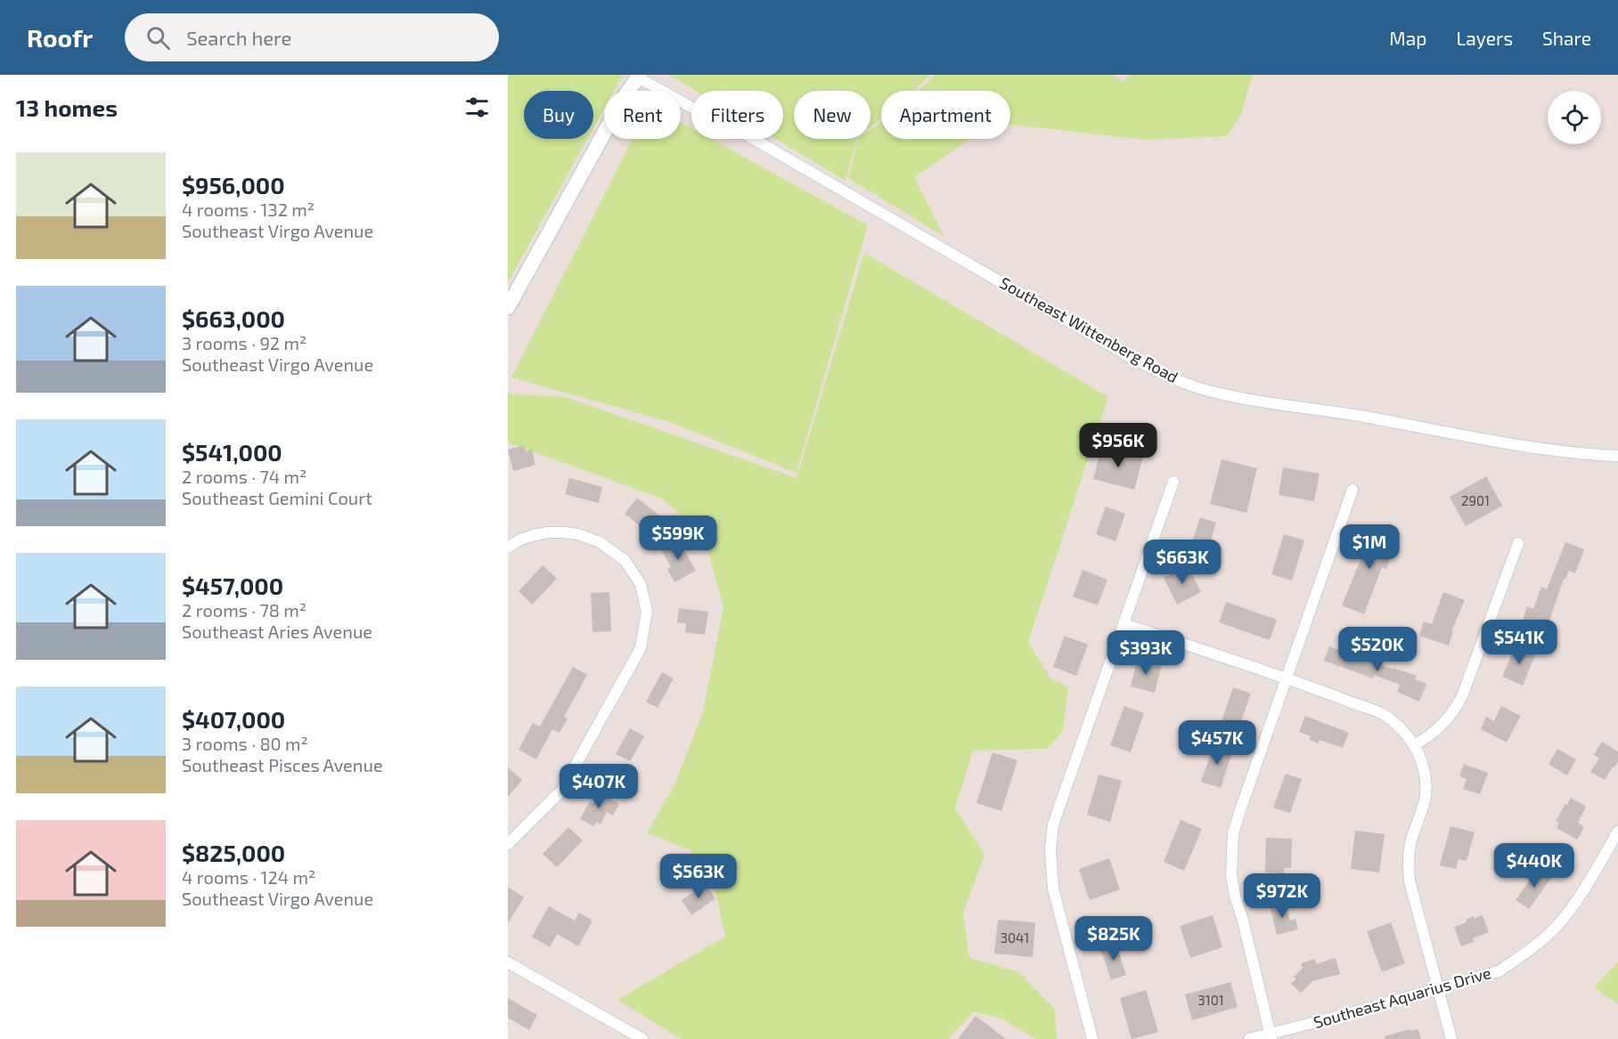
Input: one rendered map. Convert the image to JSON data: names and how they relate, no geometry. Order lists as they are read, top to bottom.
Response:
{
  "streets": {
    "street": ["Southeast Wittenberg Road", "Southeast Aquarius Drive"]
  },
  "house_numbers": ["2901", "3041", "3101"],
  "page": {
    "header": "Roofr",
    "search": "Search here",
    "nav": ["Map", "Layers", "Share"],
    "heading": "13 homes",
    "chip": [
      "Buy",
      "Rent",
      "Filters",
      "New",
      "Apartment"
    ],
    "list": [
      {
        "name": "$956,000",
        "note": "4 rooms · 132 m² · Southeast Virgo Avenue"
      },
      {
        "name": "$663,000",
        "note": "3 rooms · 92 m² · Southeast Virgo Avenue"
      },
      {
        "name": "$541,000",
        "note": "2 rooms · 74 m² · Southeast Gemini Court"
      },
      {
        "name": "$457,000",
        "note": "2 rooms · 78 m² · Southeast Aries Avenue"
      },
      {
        "name": "$407,000",
        "note": "3 rooms · 80 m² · Southeast Pisces Avenue"
      },
      {
        "name": "$825,000",
        "note": "4 rooms · 124 m² · Southeast Virgo Avenue"
      }
    ],
    "price": [
      "$956K",
      "$599K",
      "$1M",
      "$663K",
      "$541K",
      "$520K",
      "$393K",
      "$457K",
      "$407K",
      "$440K",
      "$563K",
      "$972K",
      "$825K"
    ]
  }
}
